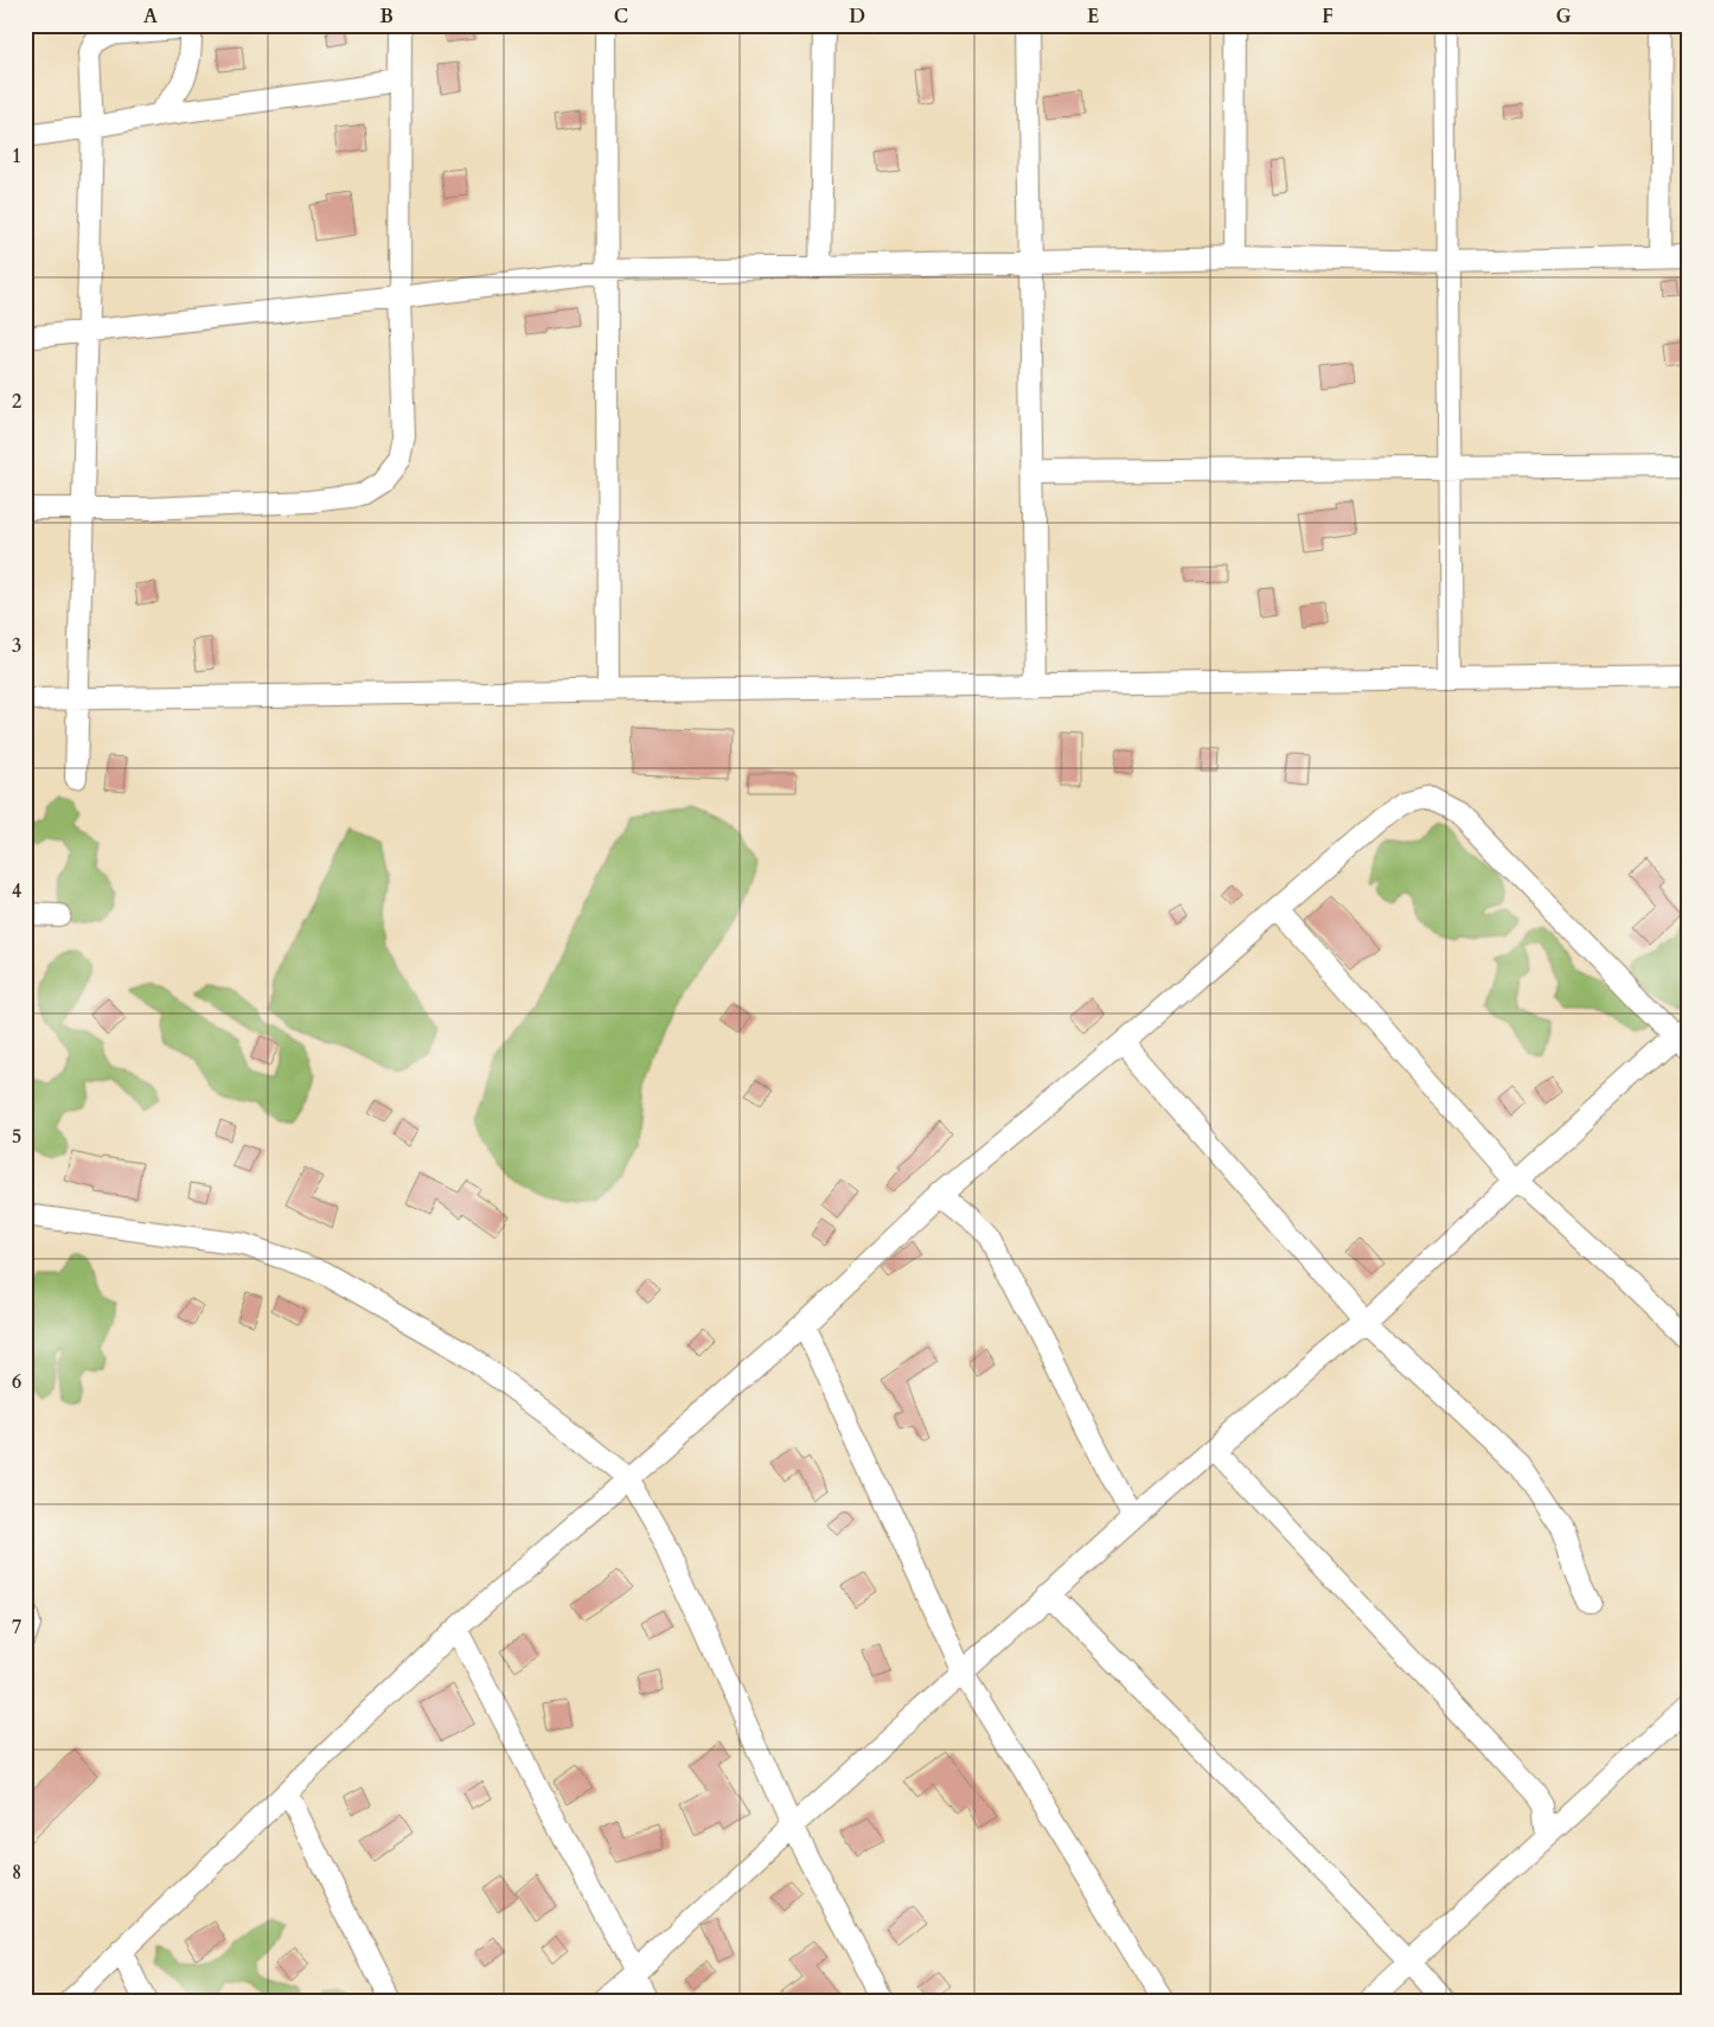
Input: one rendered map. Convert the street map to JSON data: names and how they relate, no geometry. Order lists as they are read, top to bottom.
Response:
{
  "grid": {
    "columns": [
      "A",
      "B",
      "C",
      "D",
      "E",
      "F",
      "G"
    ],
    "rows": [
      "1",
      "2",
      "3",
      "4",
      "5",
      "6",
      "7",
      "8"
    ]
  }
}
